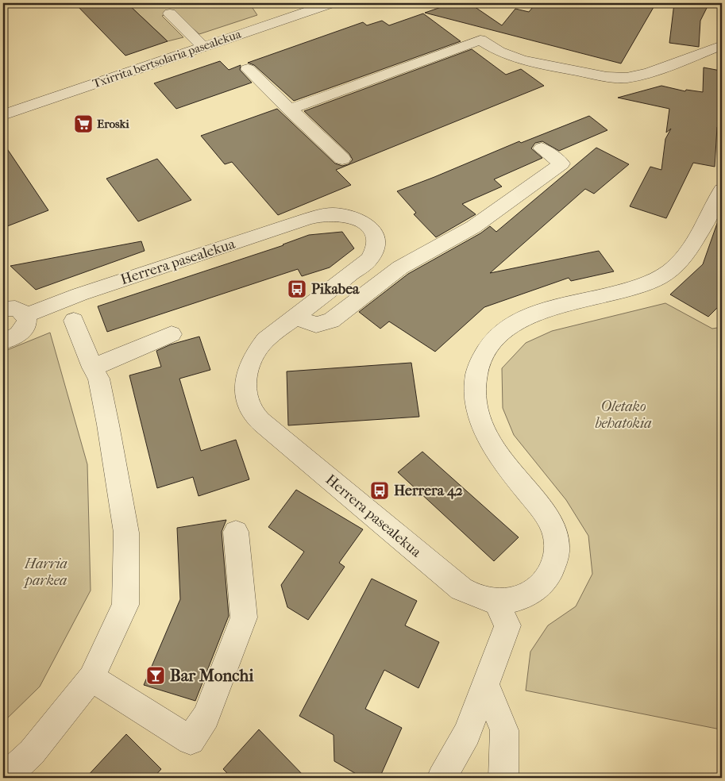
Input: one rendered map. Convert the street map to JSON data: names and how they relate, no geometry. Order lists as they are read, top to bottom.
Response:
{
  "streets": {
    "street": ["Txirrita bertsolaria pasealekua", "Herrera pasealekua"]
  },
  "parks": ["Oletako behatokia", "Harria parkea"],
  "places": {
    "supermarket": ["Eroski"],
    "bus stop": ["Pikabea", "Herrera 42"],
    "bar": ["Bar Monchi"]
  }
}
